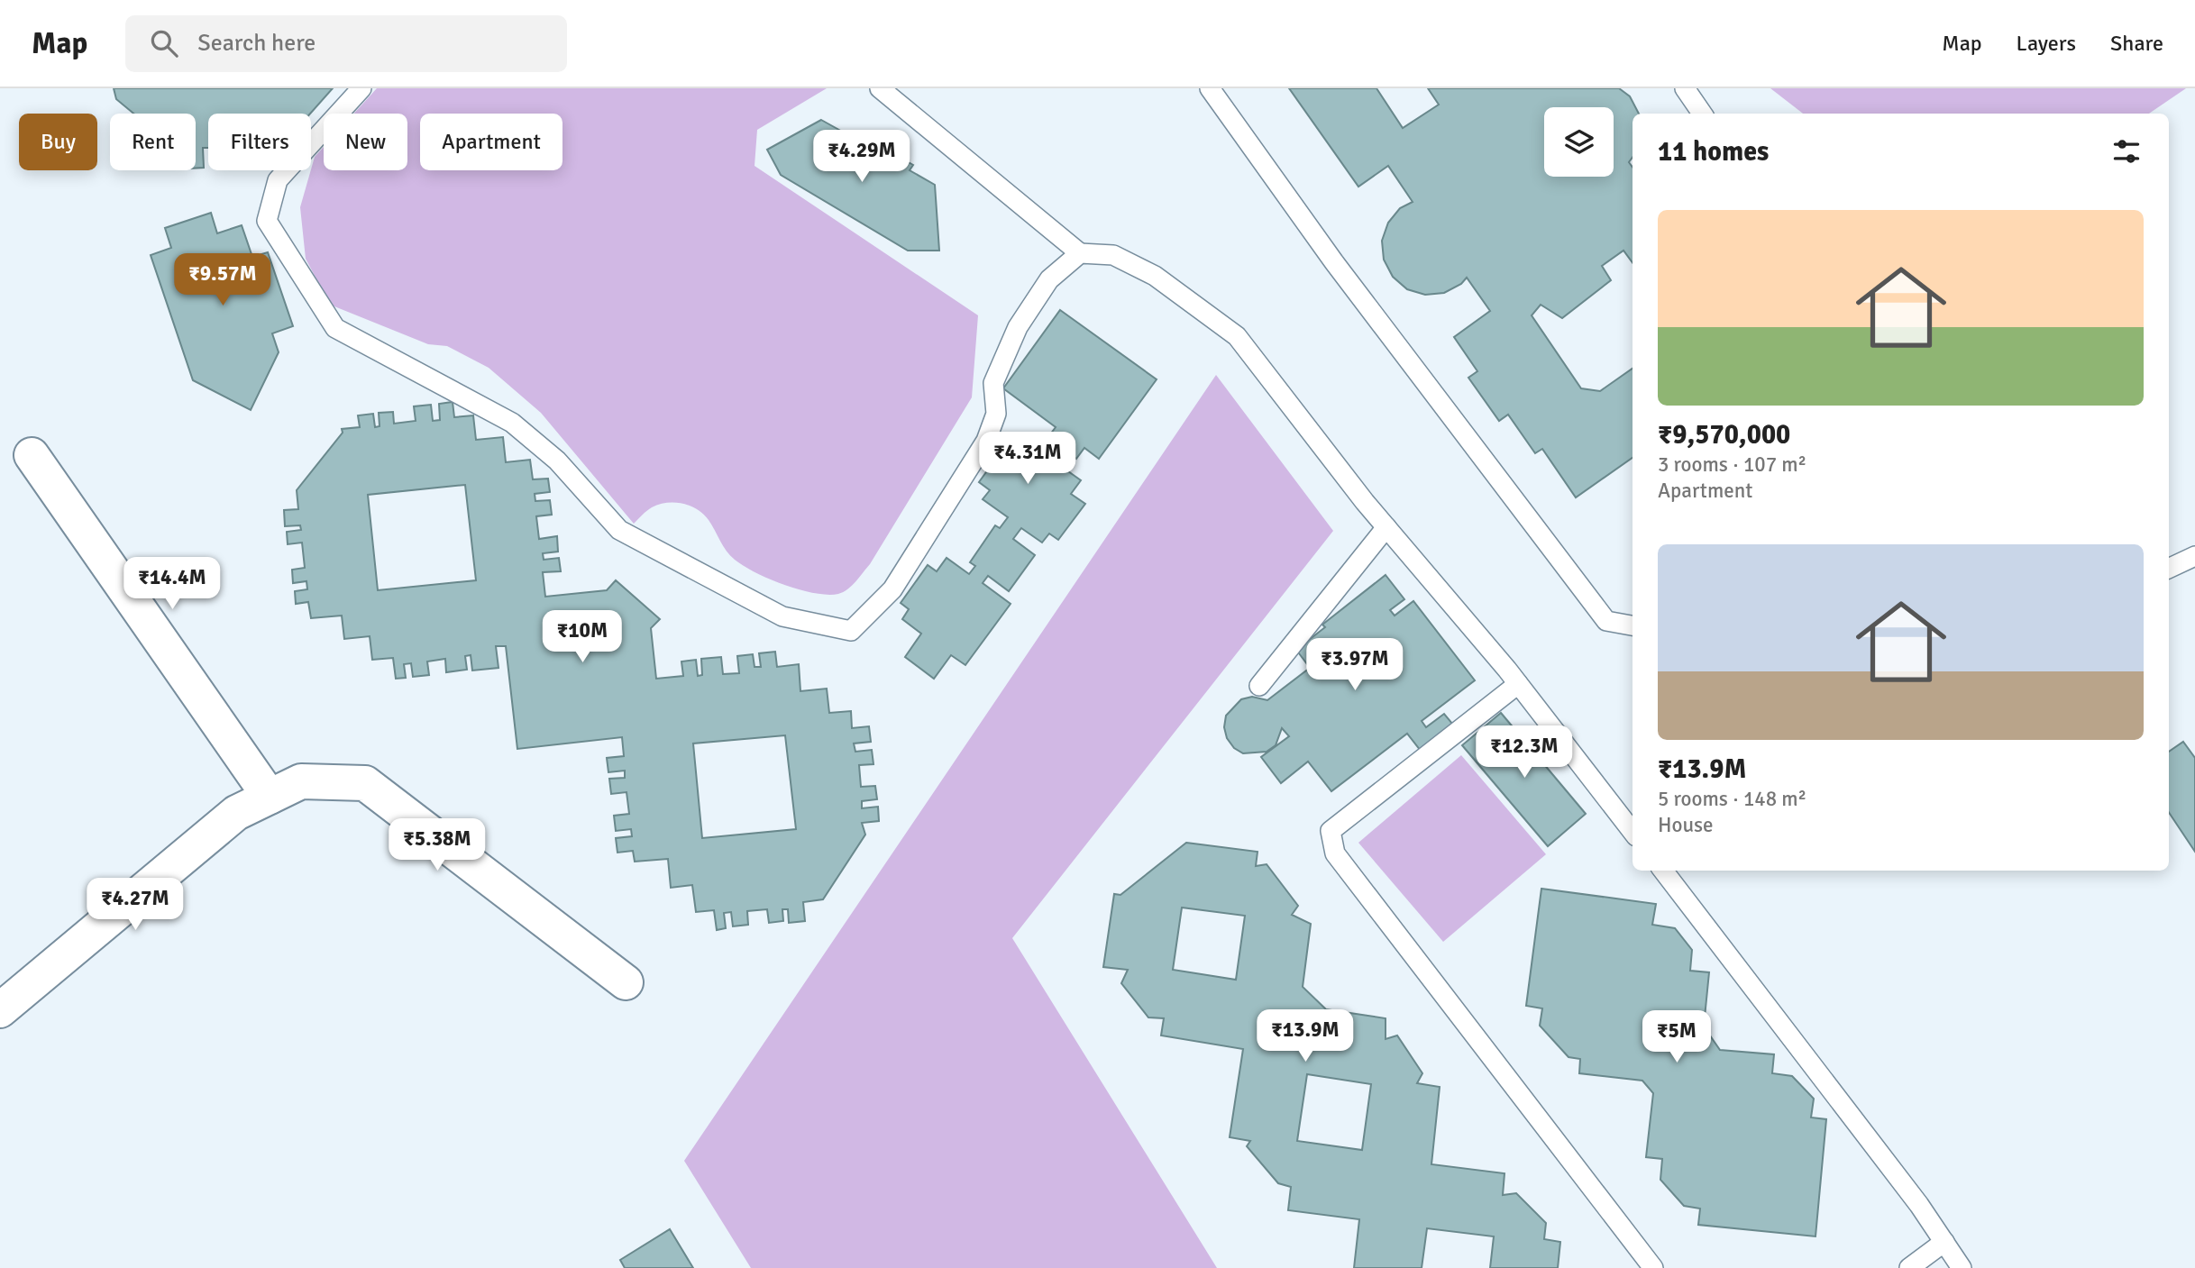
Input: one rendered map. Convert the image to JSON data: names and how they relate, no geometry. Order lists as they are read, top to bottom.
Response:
{
  "page": {
    "header": "Map",
    "search": "Search here",
    "nav": ["Map", "Layers", "Share"],
    "chip": [
      "Buy",
      "Rent",
      "Filters",
      "New",
      "Apartment"
    ],
    "heading": "11 homes",
    "price": [
      "₹4.29M",
      "₹9.57M",
      "₹4.31M",
      "₹14.4M",
      "₹10M",
      "₹3.97M",
      "₹12.3M",
      "₹5.38M",
      "₹4.27M",
      "₹13.9M",
      "₹5M"
    ],
    "list": [
      {
        "name": "₹9,570,000",
        "note": "3 rooms · 107 m² · Apartment"
      },
      {
        "name": "₹13.9M",
        "note": "5 rooms · 148 m² · House"
      }
    ]
  }
}
